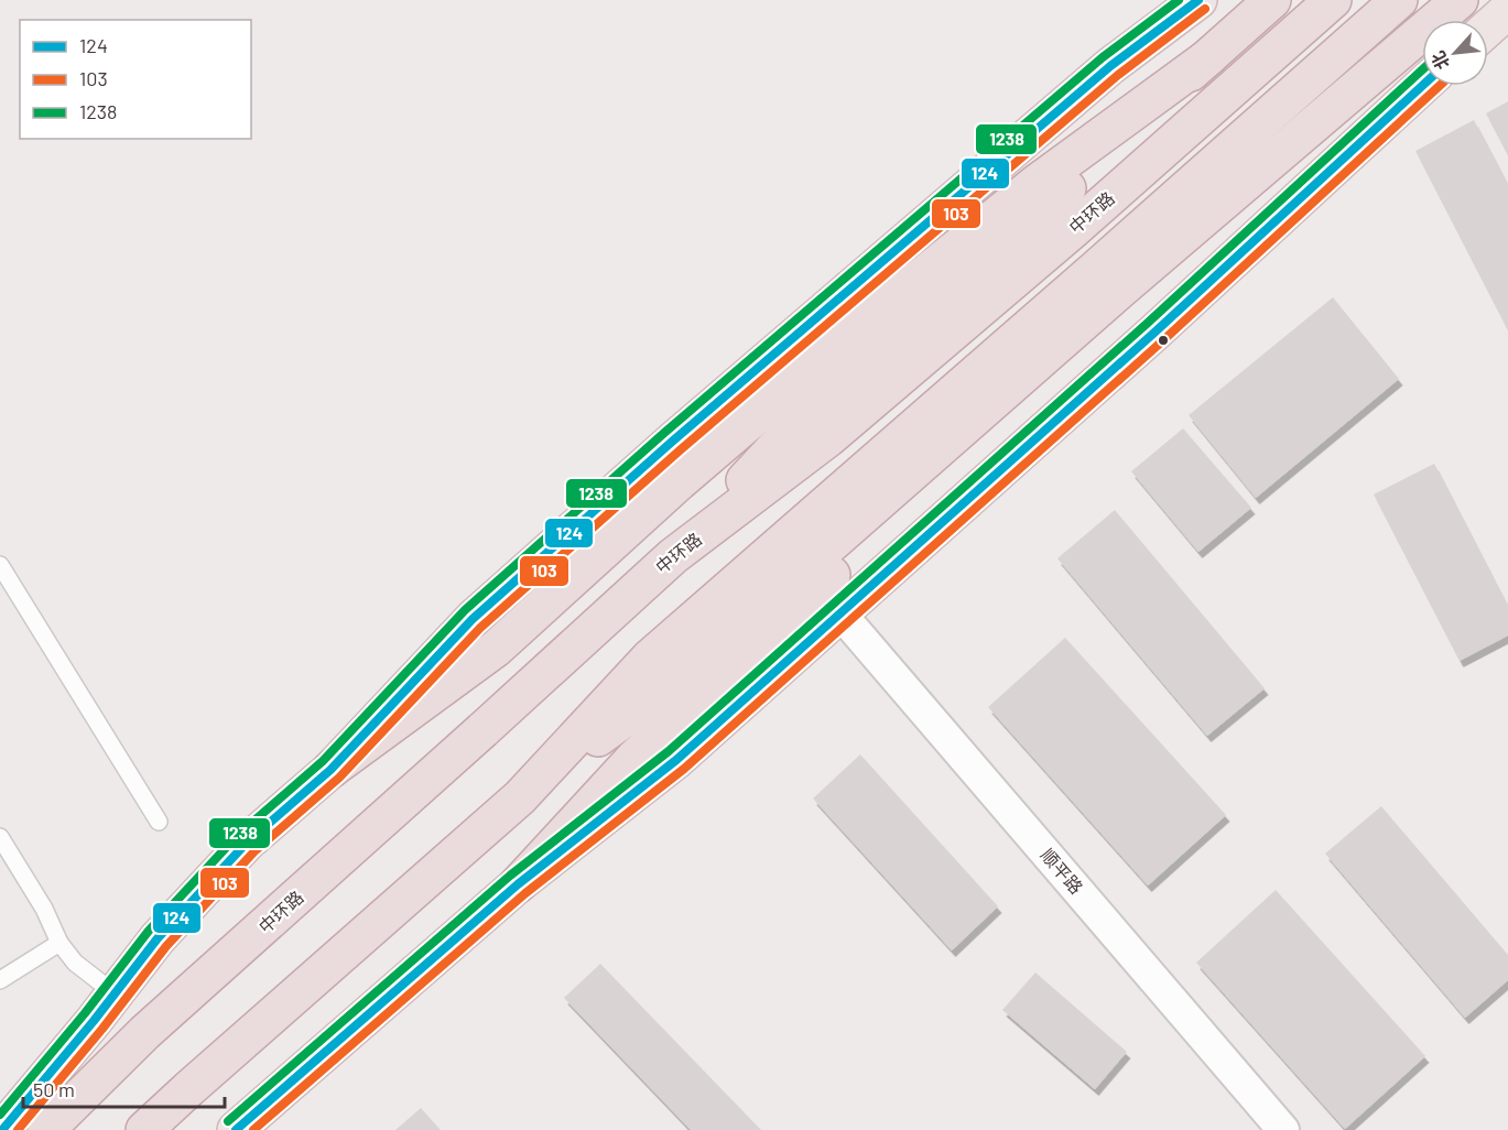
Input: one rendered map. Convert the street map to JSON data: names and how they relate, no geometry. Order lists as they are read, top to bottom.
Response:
{
  "streets": {
    "highway": ["中环路"],
    "street": ["顺平路"]
  },
  "lines": ["transit line 124", "transit line 1238", "transit line 103"],
  "legend": ["124", "103", "1238"],
  "scale_bar": "50 m",
  "north": "bottom left"
}
